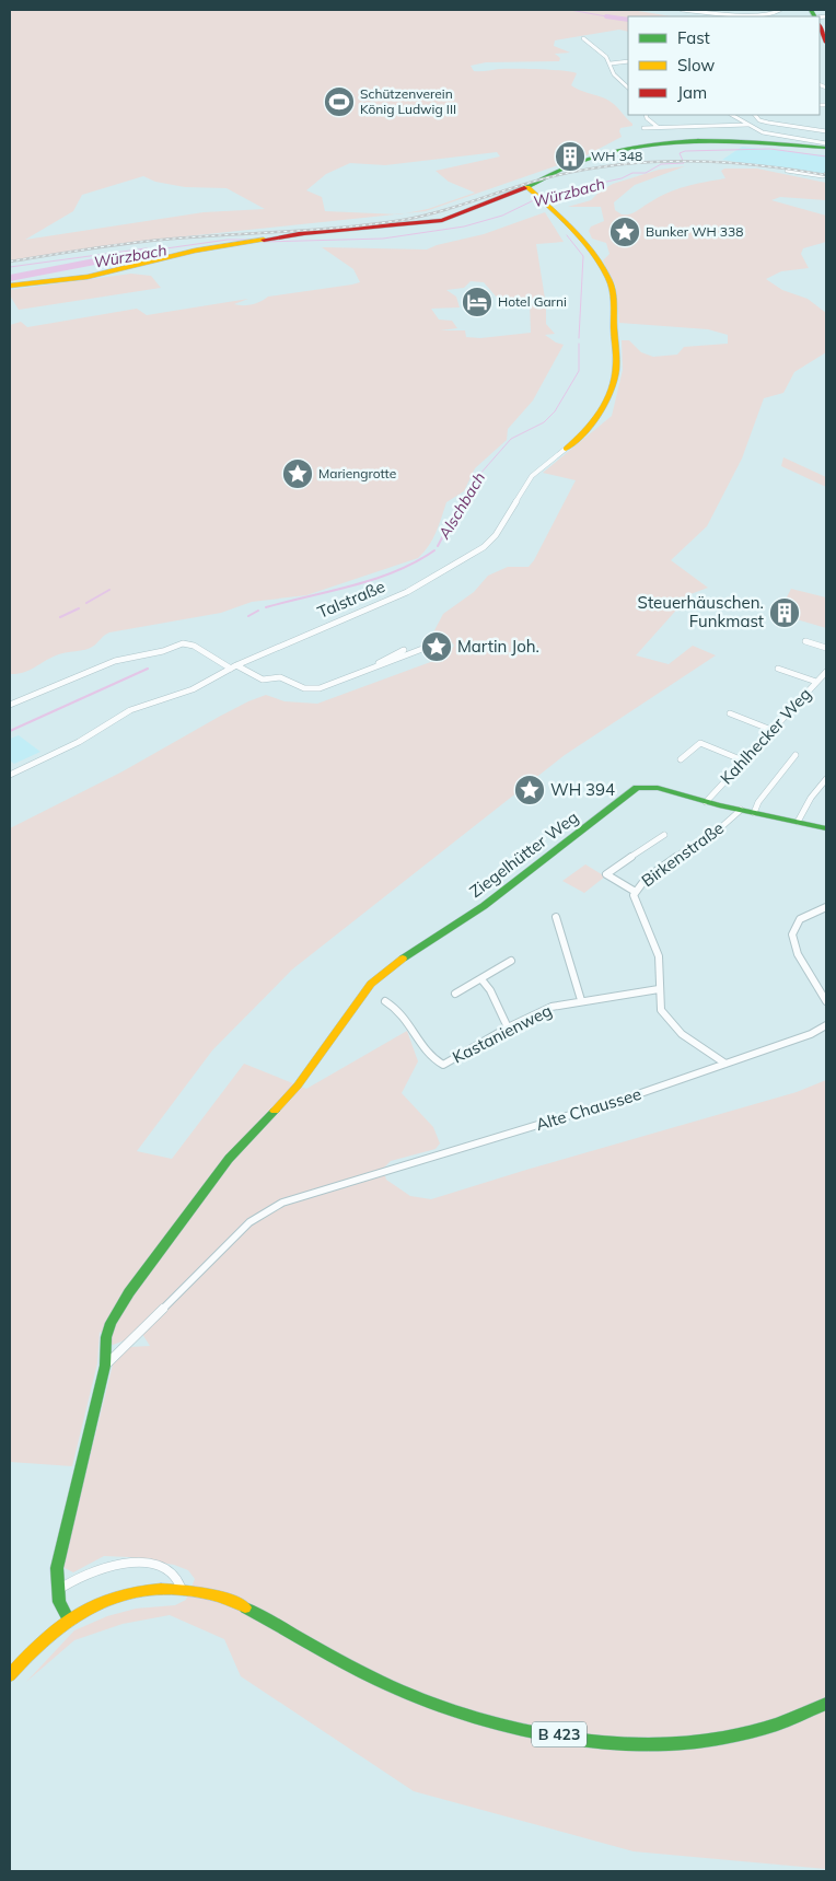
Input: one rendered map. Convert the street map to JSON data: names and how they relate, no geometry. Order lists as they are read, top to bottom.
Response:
{
  "streets": {
    "main road": ["Talstraße", "Ziegelhütter Weg", "B 423"],
    "street": [
      "Kahlhecker Weg",
      "Birkenstraße",
      "Kastanienweg",
      "Alte Chaussee"
    ]
  },
  "crossings": [
    ["Kahlhecker Weg", "Ziegelhütter Weg"],
    ["Ziegelhütter Weg", "Birkenstraße"],
    ["Ziegelhütter Weg", "Alte Chaussee"],
    ["Ziegelhütter Weg", "B 423"],
    ["Birkenstraße", "Kastanienweg"],
    ["Birkenstraße", "Alte Chaussee"]
  ],
  "water": ["Würzbach", "Alschbach"],
  "places": {
    "sports": ["Schützenverein König Ludwig III"],
    "building": ["WH 348", "Steuerhäuschen. Funkmast"],
    "place": [
      "Bunker WH 338",
      "Mariengrotte",
      "Martin Joh.",
      "WH 394"
    ],
    "hotel": ["Hotel Garni"]
  },
  "legend": ["Fast", "Slow", "Jam"]
}
